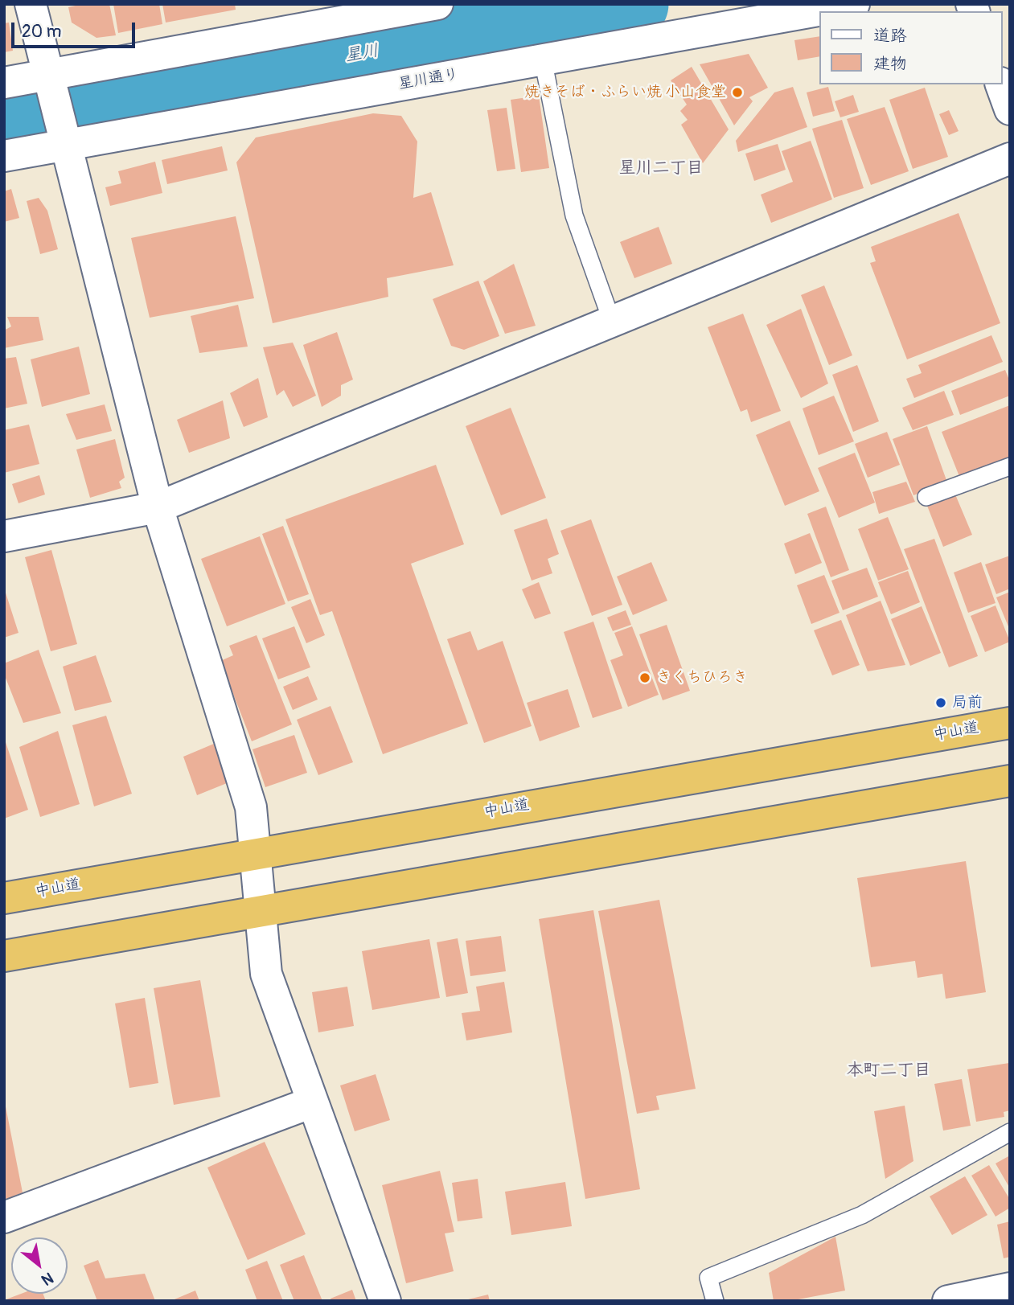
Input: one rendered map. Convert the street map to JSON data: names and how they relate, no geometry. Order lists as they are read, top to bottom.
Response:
{
  "streets": {
    "highway": ["中山道"],
    "street": ["星川通り"]
  },
  "districts": ["星川二丁目", "本町二丁目"],
  "water": ["星川"],
  "places": ["焼きそば・ふらい焼 小山食堂", "きくちひろき", "局前"],
  "legend": ["道路", "建物"],
  "scale_bar": "20 m",
  "north": "bottom right"
}
